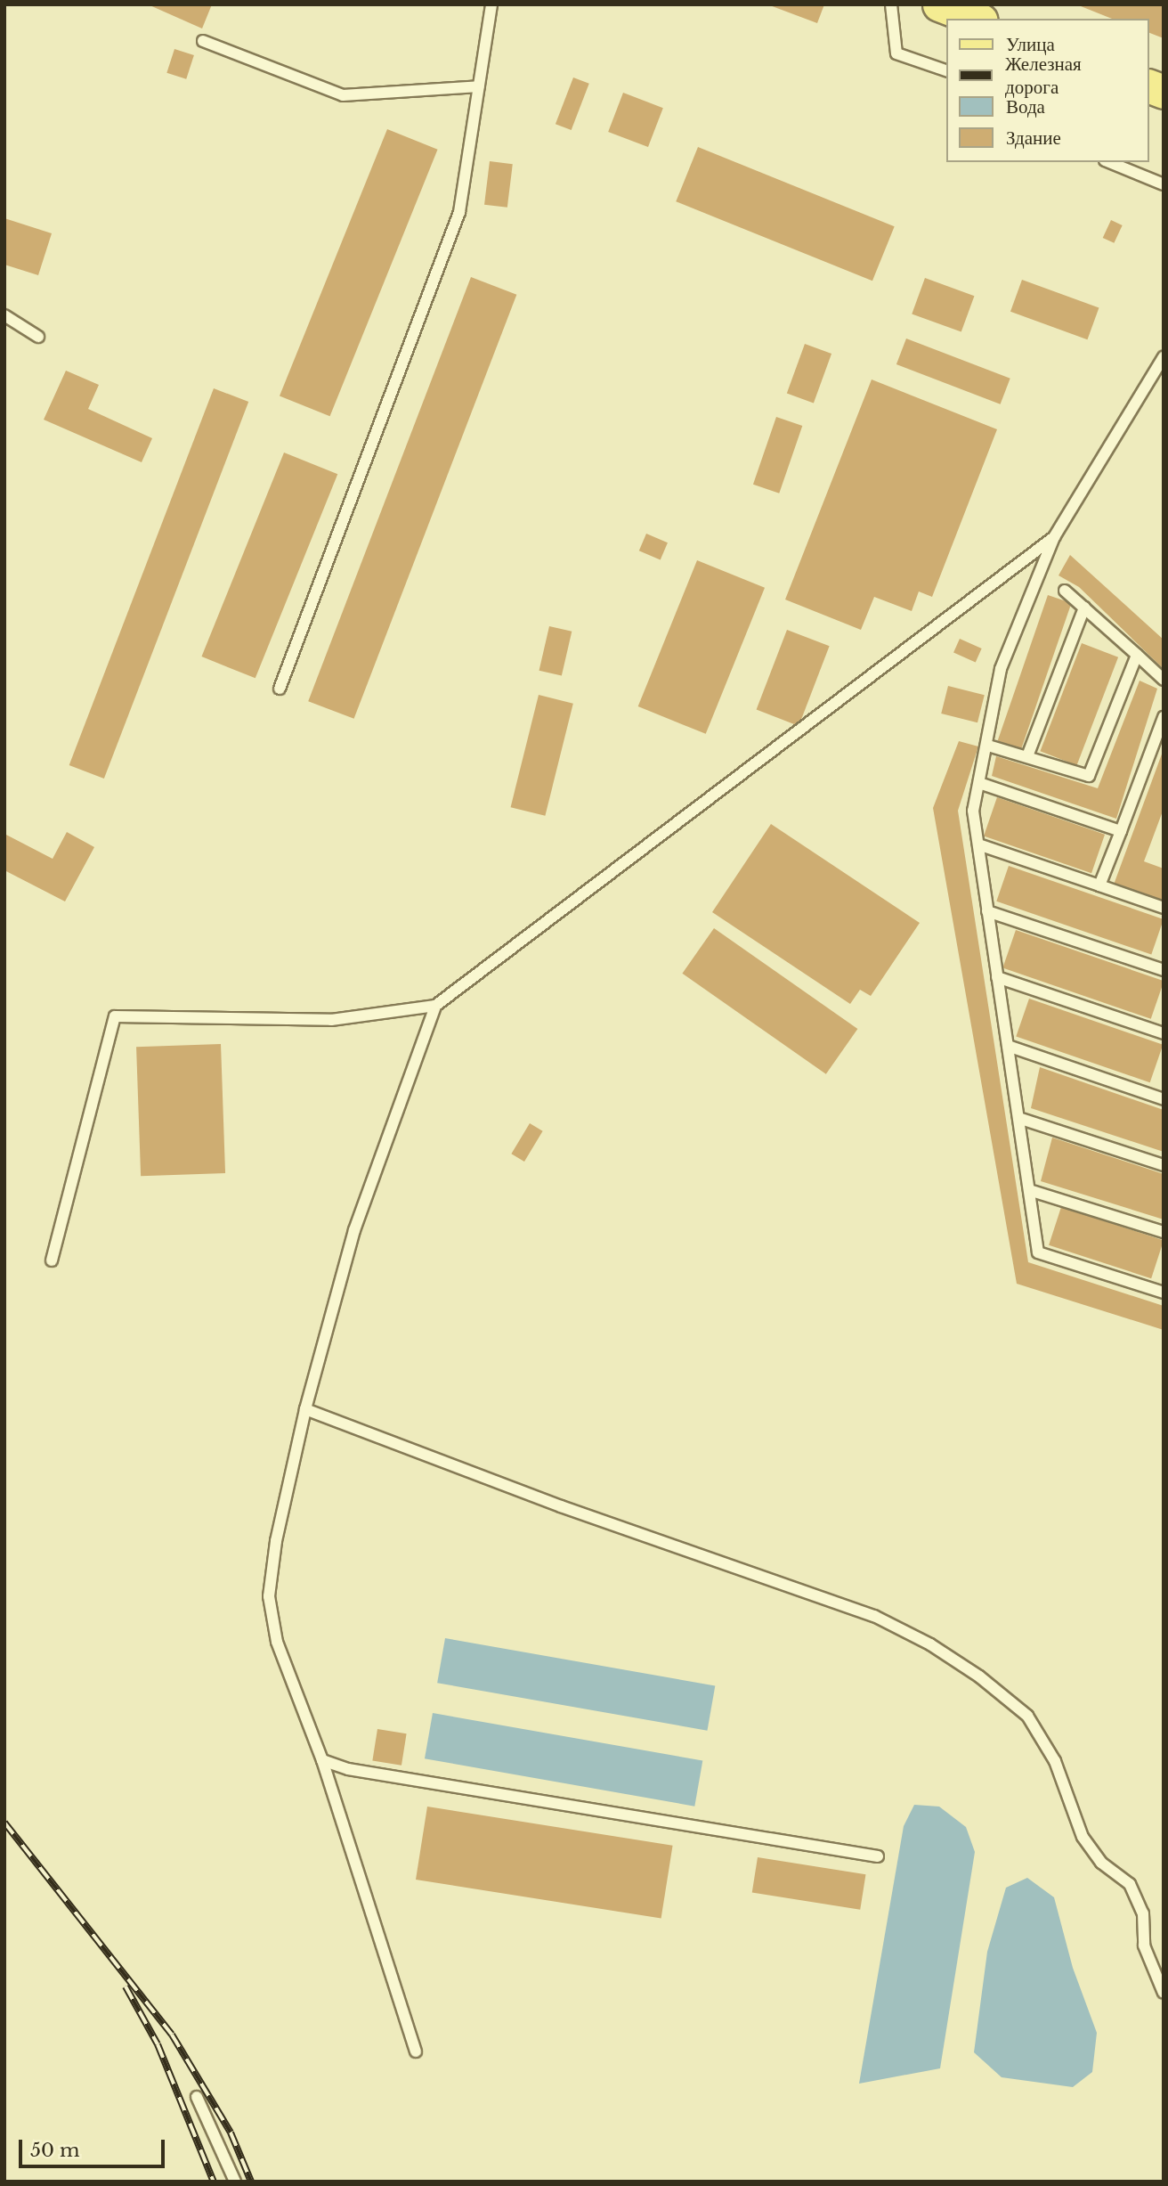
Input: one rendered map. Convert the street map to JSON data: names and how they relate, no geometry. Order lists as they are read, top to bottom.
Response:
{
  "legend": [
    "Улица",
    "Железная дорога",
    "Вода",
    "Здание"
  ],
  "scale_bar": "50 m"
}
